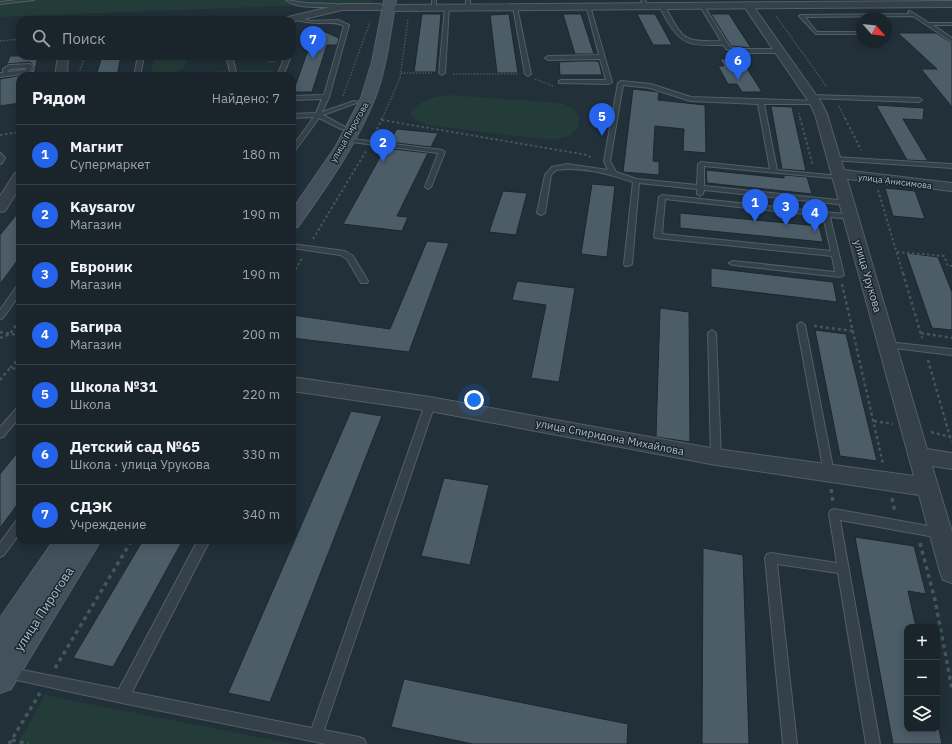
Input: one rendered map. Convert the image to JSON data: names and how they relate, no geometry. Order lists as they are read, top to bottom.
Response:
{
  "streets": {
    "main road": ["улица Пирогова"],
    "street": ["улица Анисимова", "улица Урукова", "улица Спиридона Михайлова"]
  },
  "crossings": [
    ["улица Анисимова", "улица Урукова"],
    ["улица Урукова", "улица Спиридона Михайлова"]
  ],
  "north": "bottom right",
  "page": {
    "search": "Поиск",
    "pins": [
      "7",
      "6",
      "5",
      "2",
      "1",
      "3",
      "4"
    ],
    "heading": ["Рядом", "Найдено: 7"],
    "list": [
      {
        "mark": "1",
        "name": "Магнит",
        "note": "Супермаркет",
        "value": "180 m"
      },
      {
        "mark": "2",
        "name": "Kaysarov",
        "note": "Магазин",
        "value": "190 m"
      },
      {
        "mark": "3",
        "name": "Евроник",
        "note": "Магазин",
        "value": "190 m"
      },
      {
        "mark": "4",
        "name": "Багира",
        "note": "Магазин",
        "value": "200 m"
      },
      {
        "mark": "5",
        "name": "Школа №31",
        "note": "Школа",
        "value": "220 m"
      },
      {
        "mark": "6",
        "name": "Детский сад №65",
        "note": "Школа · улица Урукова",
        "value": "330 m"
      },
      {
        "mark": "7",
        "name": "СДЭК",
        "note": "Учреждение",
        "value": "340 m"
      }
    ],
    "map_buttons": ["+", "−"]
  }
}
